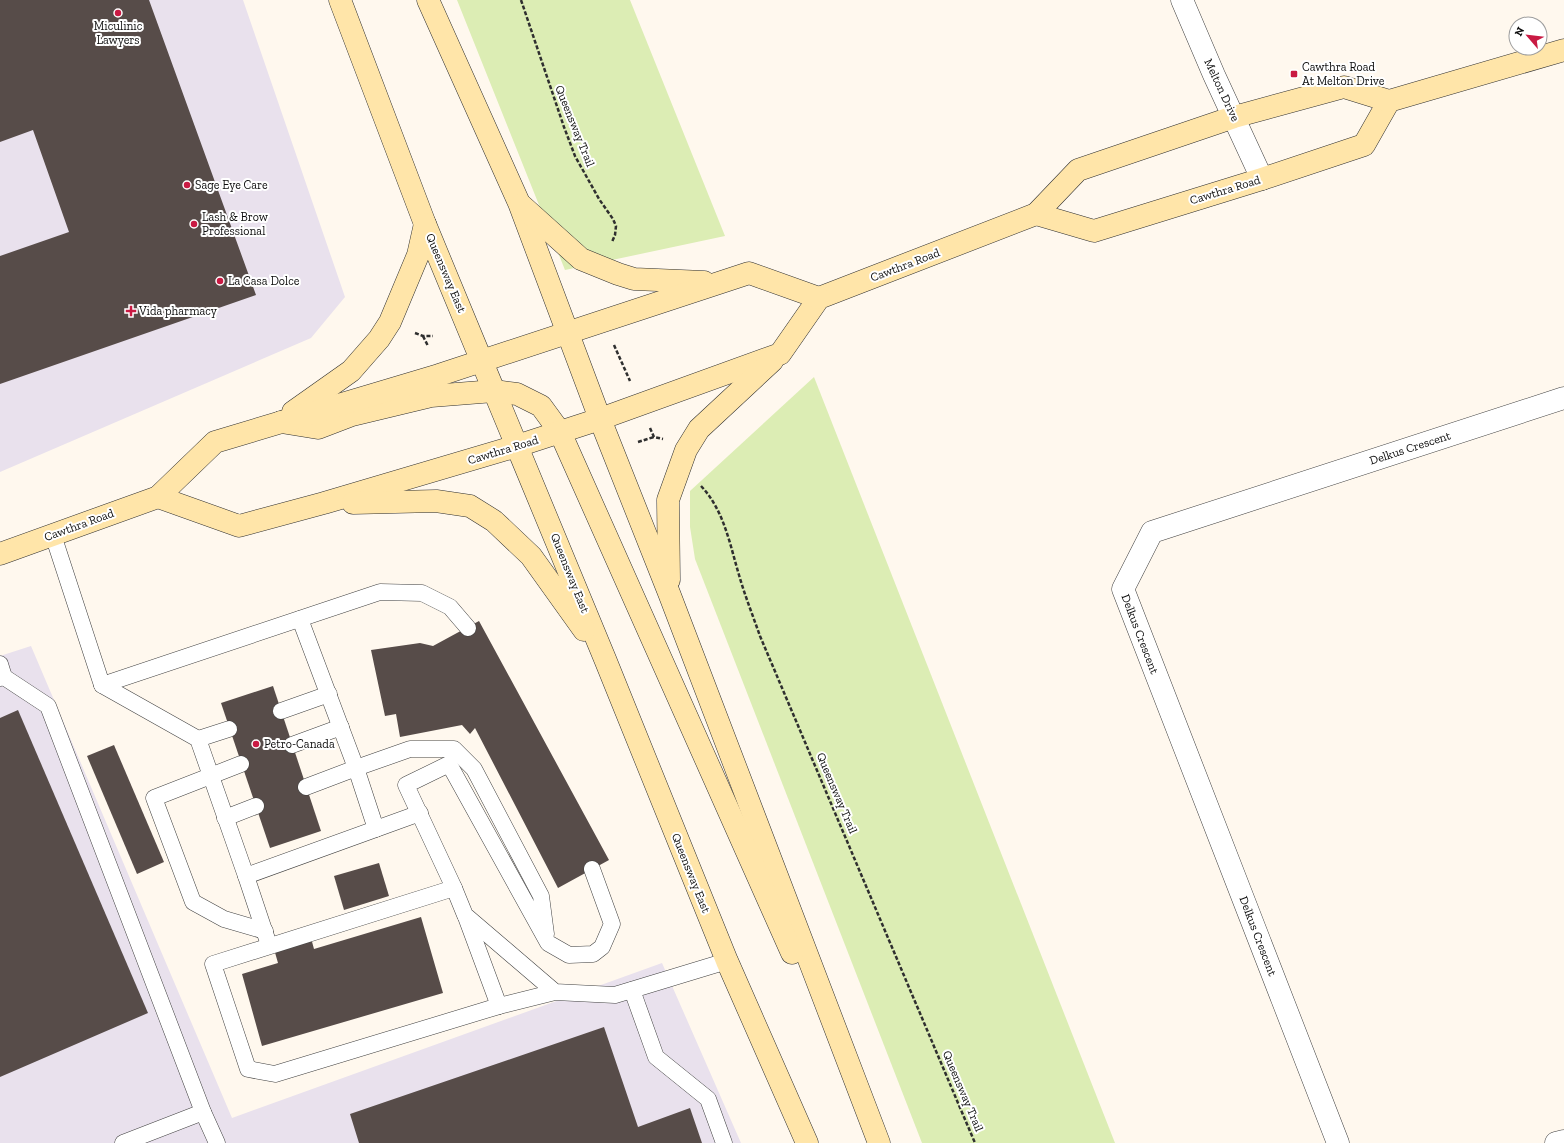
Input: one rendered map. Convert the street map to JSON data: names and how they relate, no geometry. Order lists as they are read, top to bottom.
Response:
{
  "streets": {
    "main road": ["Cawthra Road", "Queensway East"],
    "street": ["Melton Drive", "Delkus Crescent"],
    "path": ["Queensway Trail"]
  },
  "crossings": [
    ["Melton Drive", "Cawthra Road"],
    ["Cawthra Road", "Queensway East"]
  ],
  "places": {
    "other": [
      "Miculinic Lawyers",
      "Sage Eye Care",
      "Lash & Brow Professional",
      "La Casa Dolce",
      "Petro-Canada"
    ],
    "transit": ["Cawthra Road At Melton Drive"],
    "health": ["Vida pharmacy"]
  },
  "north": "top left"
}
